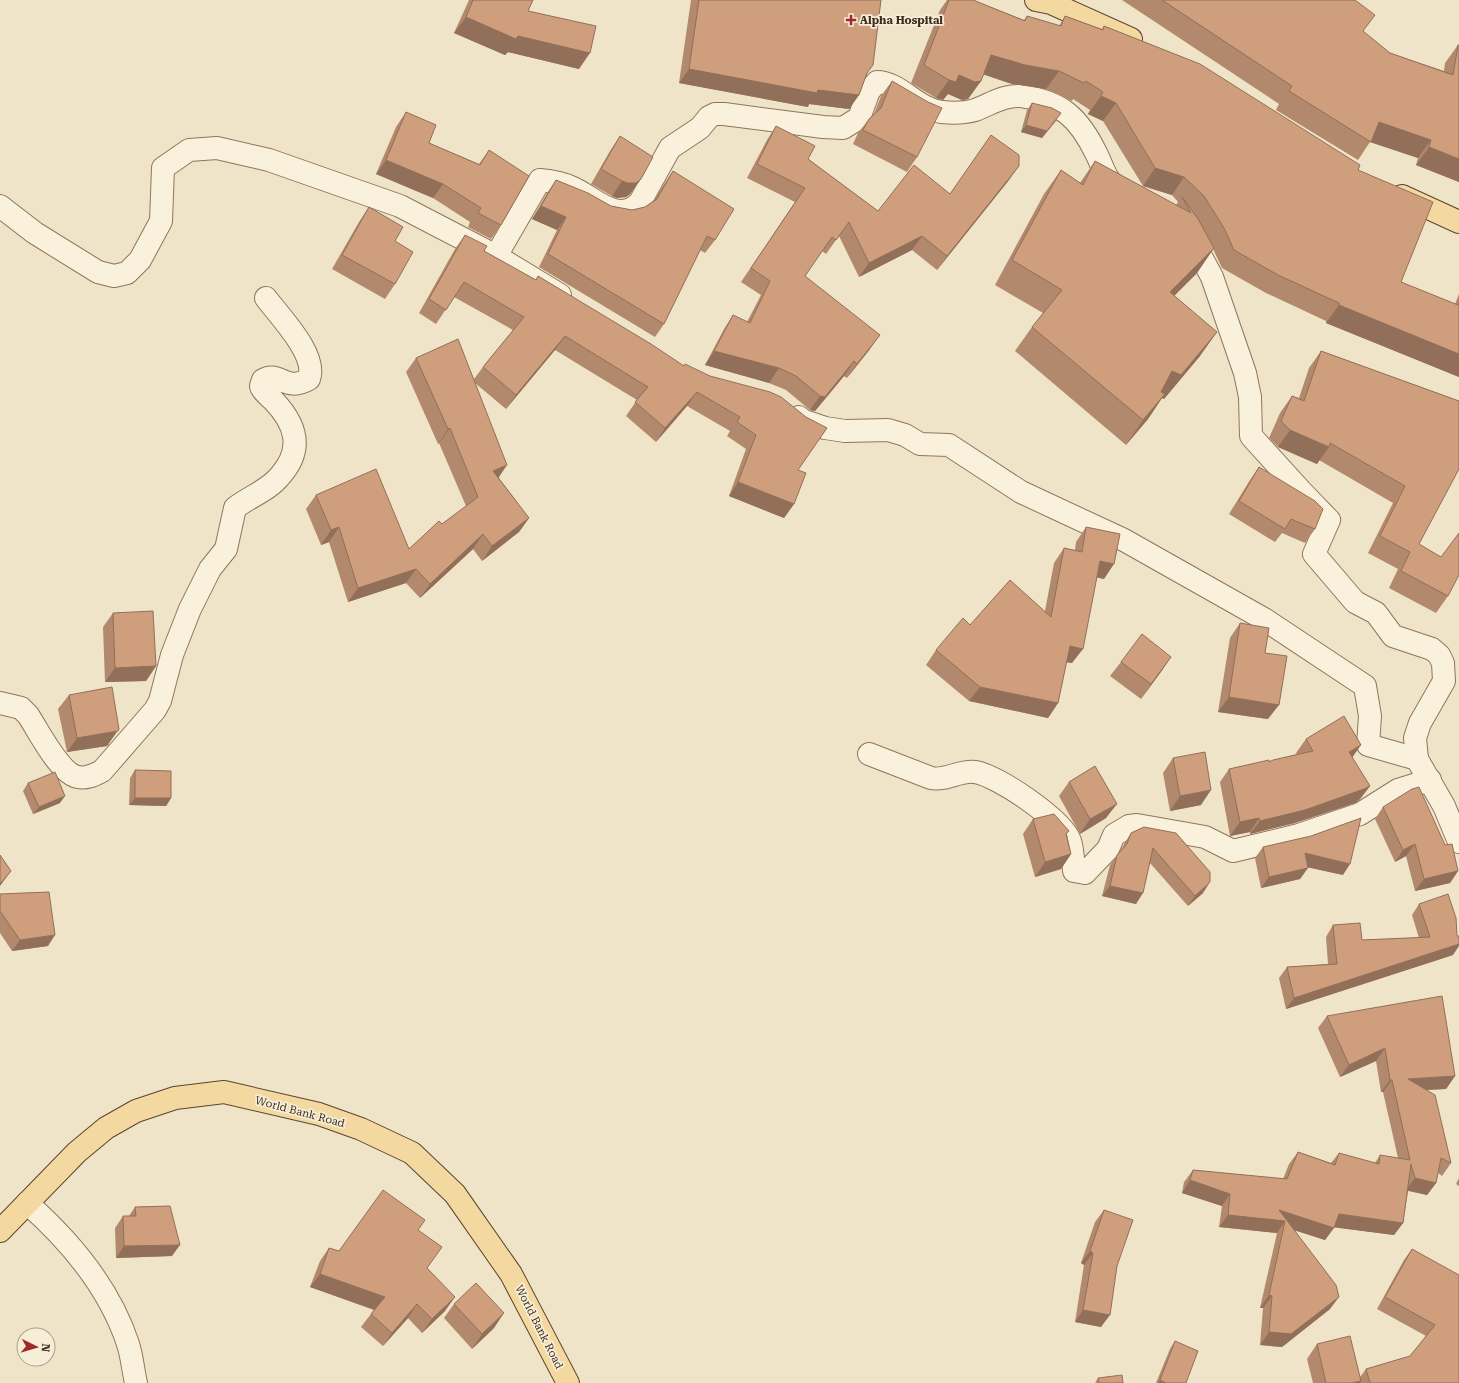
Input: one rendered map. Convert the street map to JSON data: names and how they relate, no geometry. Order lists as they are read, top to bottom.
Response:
{
  "streets": {
    "main road": ["World Bank Road"]
  },
  "places": {
    "health": ["Alpha Hospital"]
  },
  "north": "right"
}
